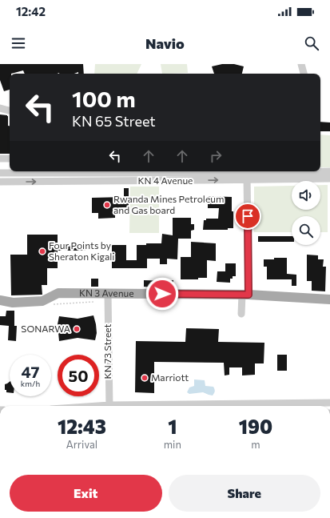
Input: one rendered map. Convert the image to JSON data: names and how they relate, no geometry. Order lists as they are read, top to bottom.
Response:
{
  "streets": {
    "main road": ["KN 3 Avenue"],
    "street": ["KN 4 Avenue", "KN 73 Street"]
  },
  "crossings": [
    ["KN 3 Avenue", "KN 73 Street"]
  ],
  "places": [
    "Rwanda Mines Petroleum and Gas board",
    "Four Points by Sheraton Kigali",
    "SONARWA",
    "Marriott"
  ],
  "page": {
    "status": "12:42",
    "header": "Navio",
    "turn": ["100 m", "KN 65 Street"],
    "speed": "47 km/h",
    "limit": "50",
    "eta": [
      "12:43",
      "Arrival",
      "1",
      "min",
      "190",
      "m"
    ],
    "buttons": ["Exit", "Share"]
  }
}
